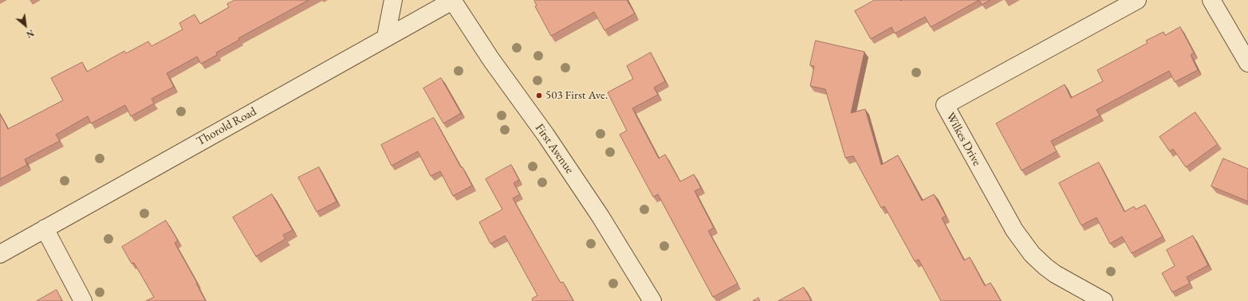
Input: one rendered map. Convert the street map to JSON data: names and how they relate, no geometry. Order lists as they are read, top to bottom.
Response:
{
  "streets": {
    "street": ["Thorold Road", "Wilkes Drive", "First Avenue"]
  },
  "crossings": [
    ["Thorold Road", "First Avenue"]
  ],
  "places": ["503 First Ave."],
  "north": "bottom right"
}
